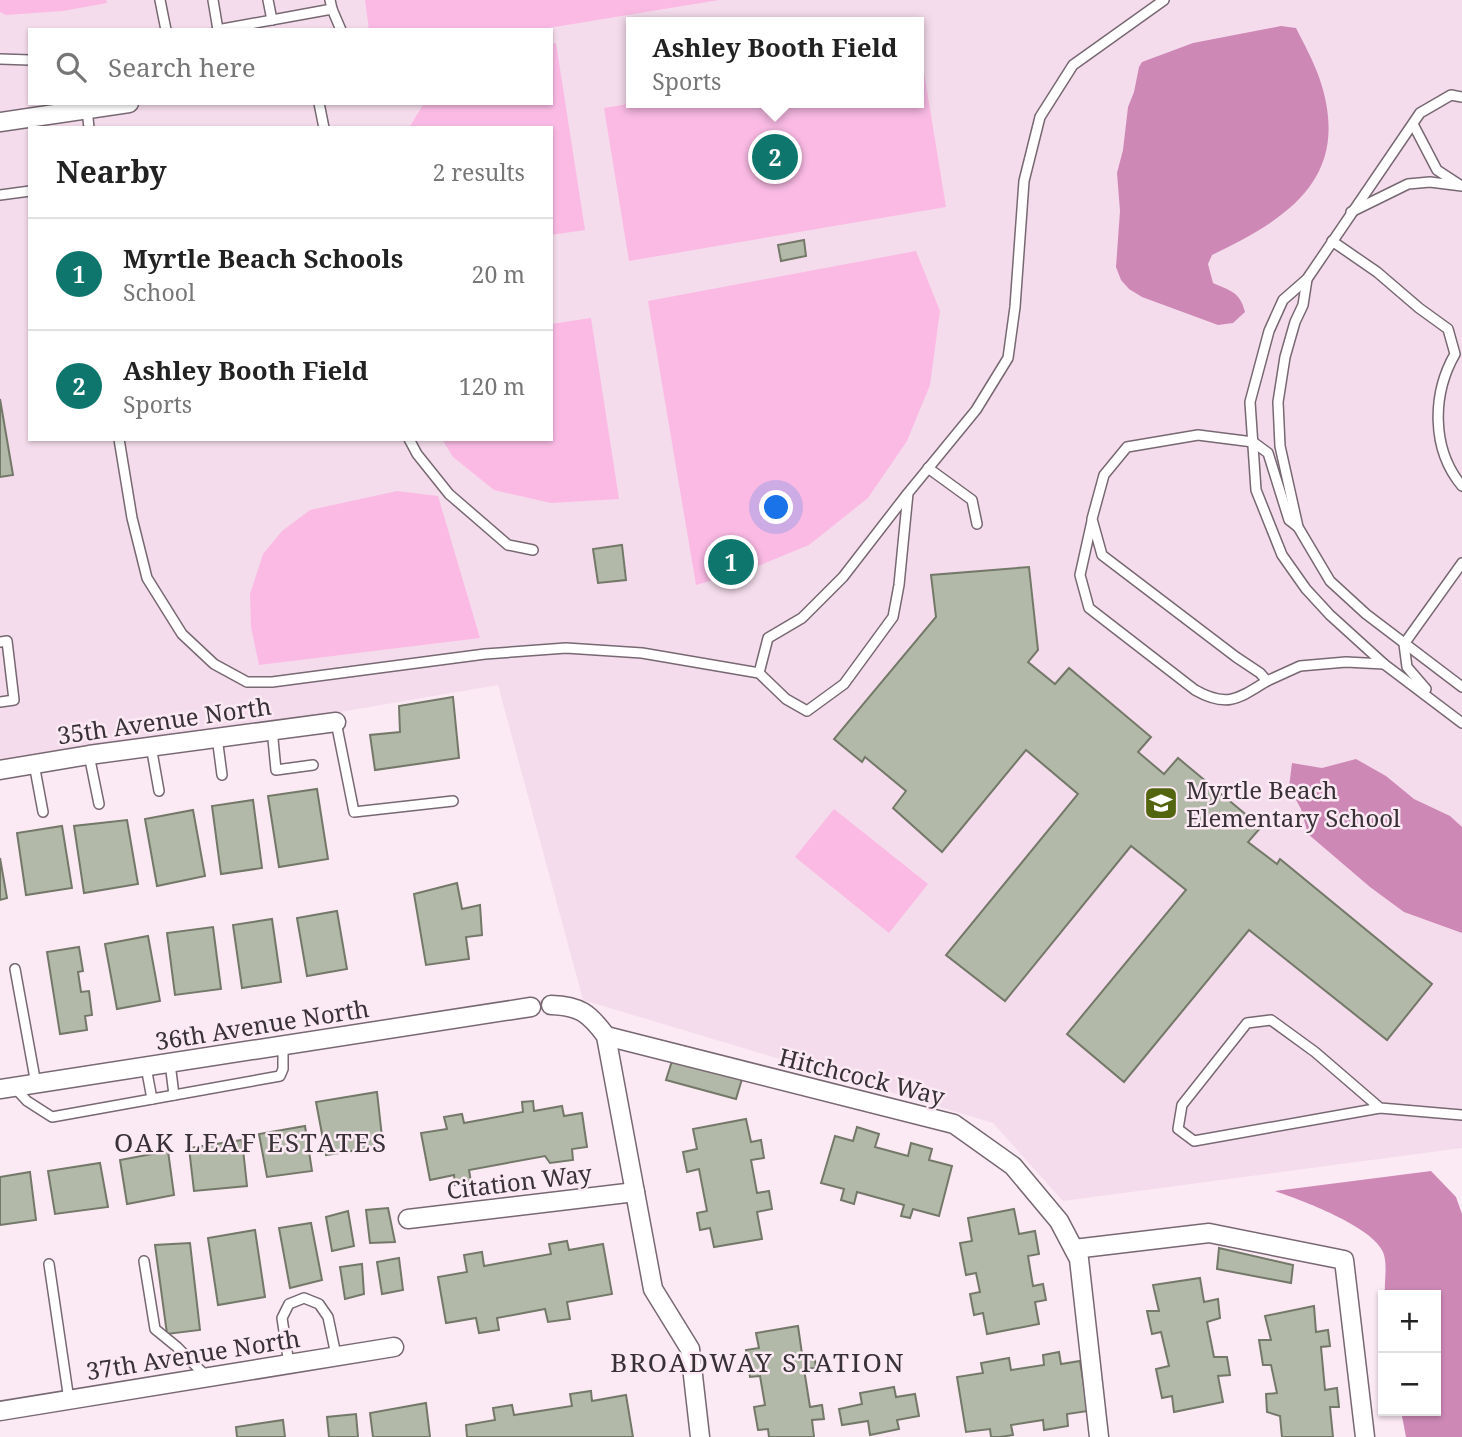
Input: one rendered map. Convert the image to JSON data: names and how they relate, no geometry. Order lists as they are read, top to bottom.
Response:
{
  "streets": {
    "street": [
      "35th Avenue North",
      "36th Avenue North",
      "Hitchcock Way",
      "Citation Way",
      "37th Avenue North"
    ]
  },
  "districts": ["OAK LEAF ESTATES", "BROADWAY STATION"],
  "places": {
    "school or university": ["Myrtle Beach Elementary School"]
  },
  "page": {
    "popup": ["Ashley Booth Field", "Sports"],
    "search": "Search here",
    "heading": ["Nearby", "2 results"],
    "pins": ["2", "1"],
    "list": [
      {
        "mark": "1",
        "name": "Myrtle Beach Schools",
        "note": "School",
        "value": "20 m"
      },
      {
        "mark": "2",
        "name": "Ashley Booth Field",
        "note": "Sports",
        "value": "120 m"
      }
    ],
    "map_buttons": ["+", "−"]
  }
}
